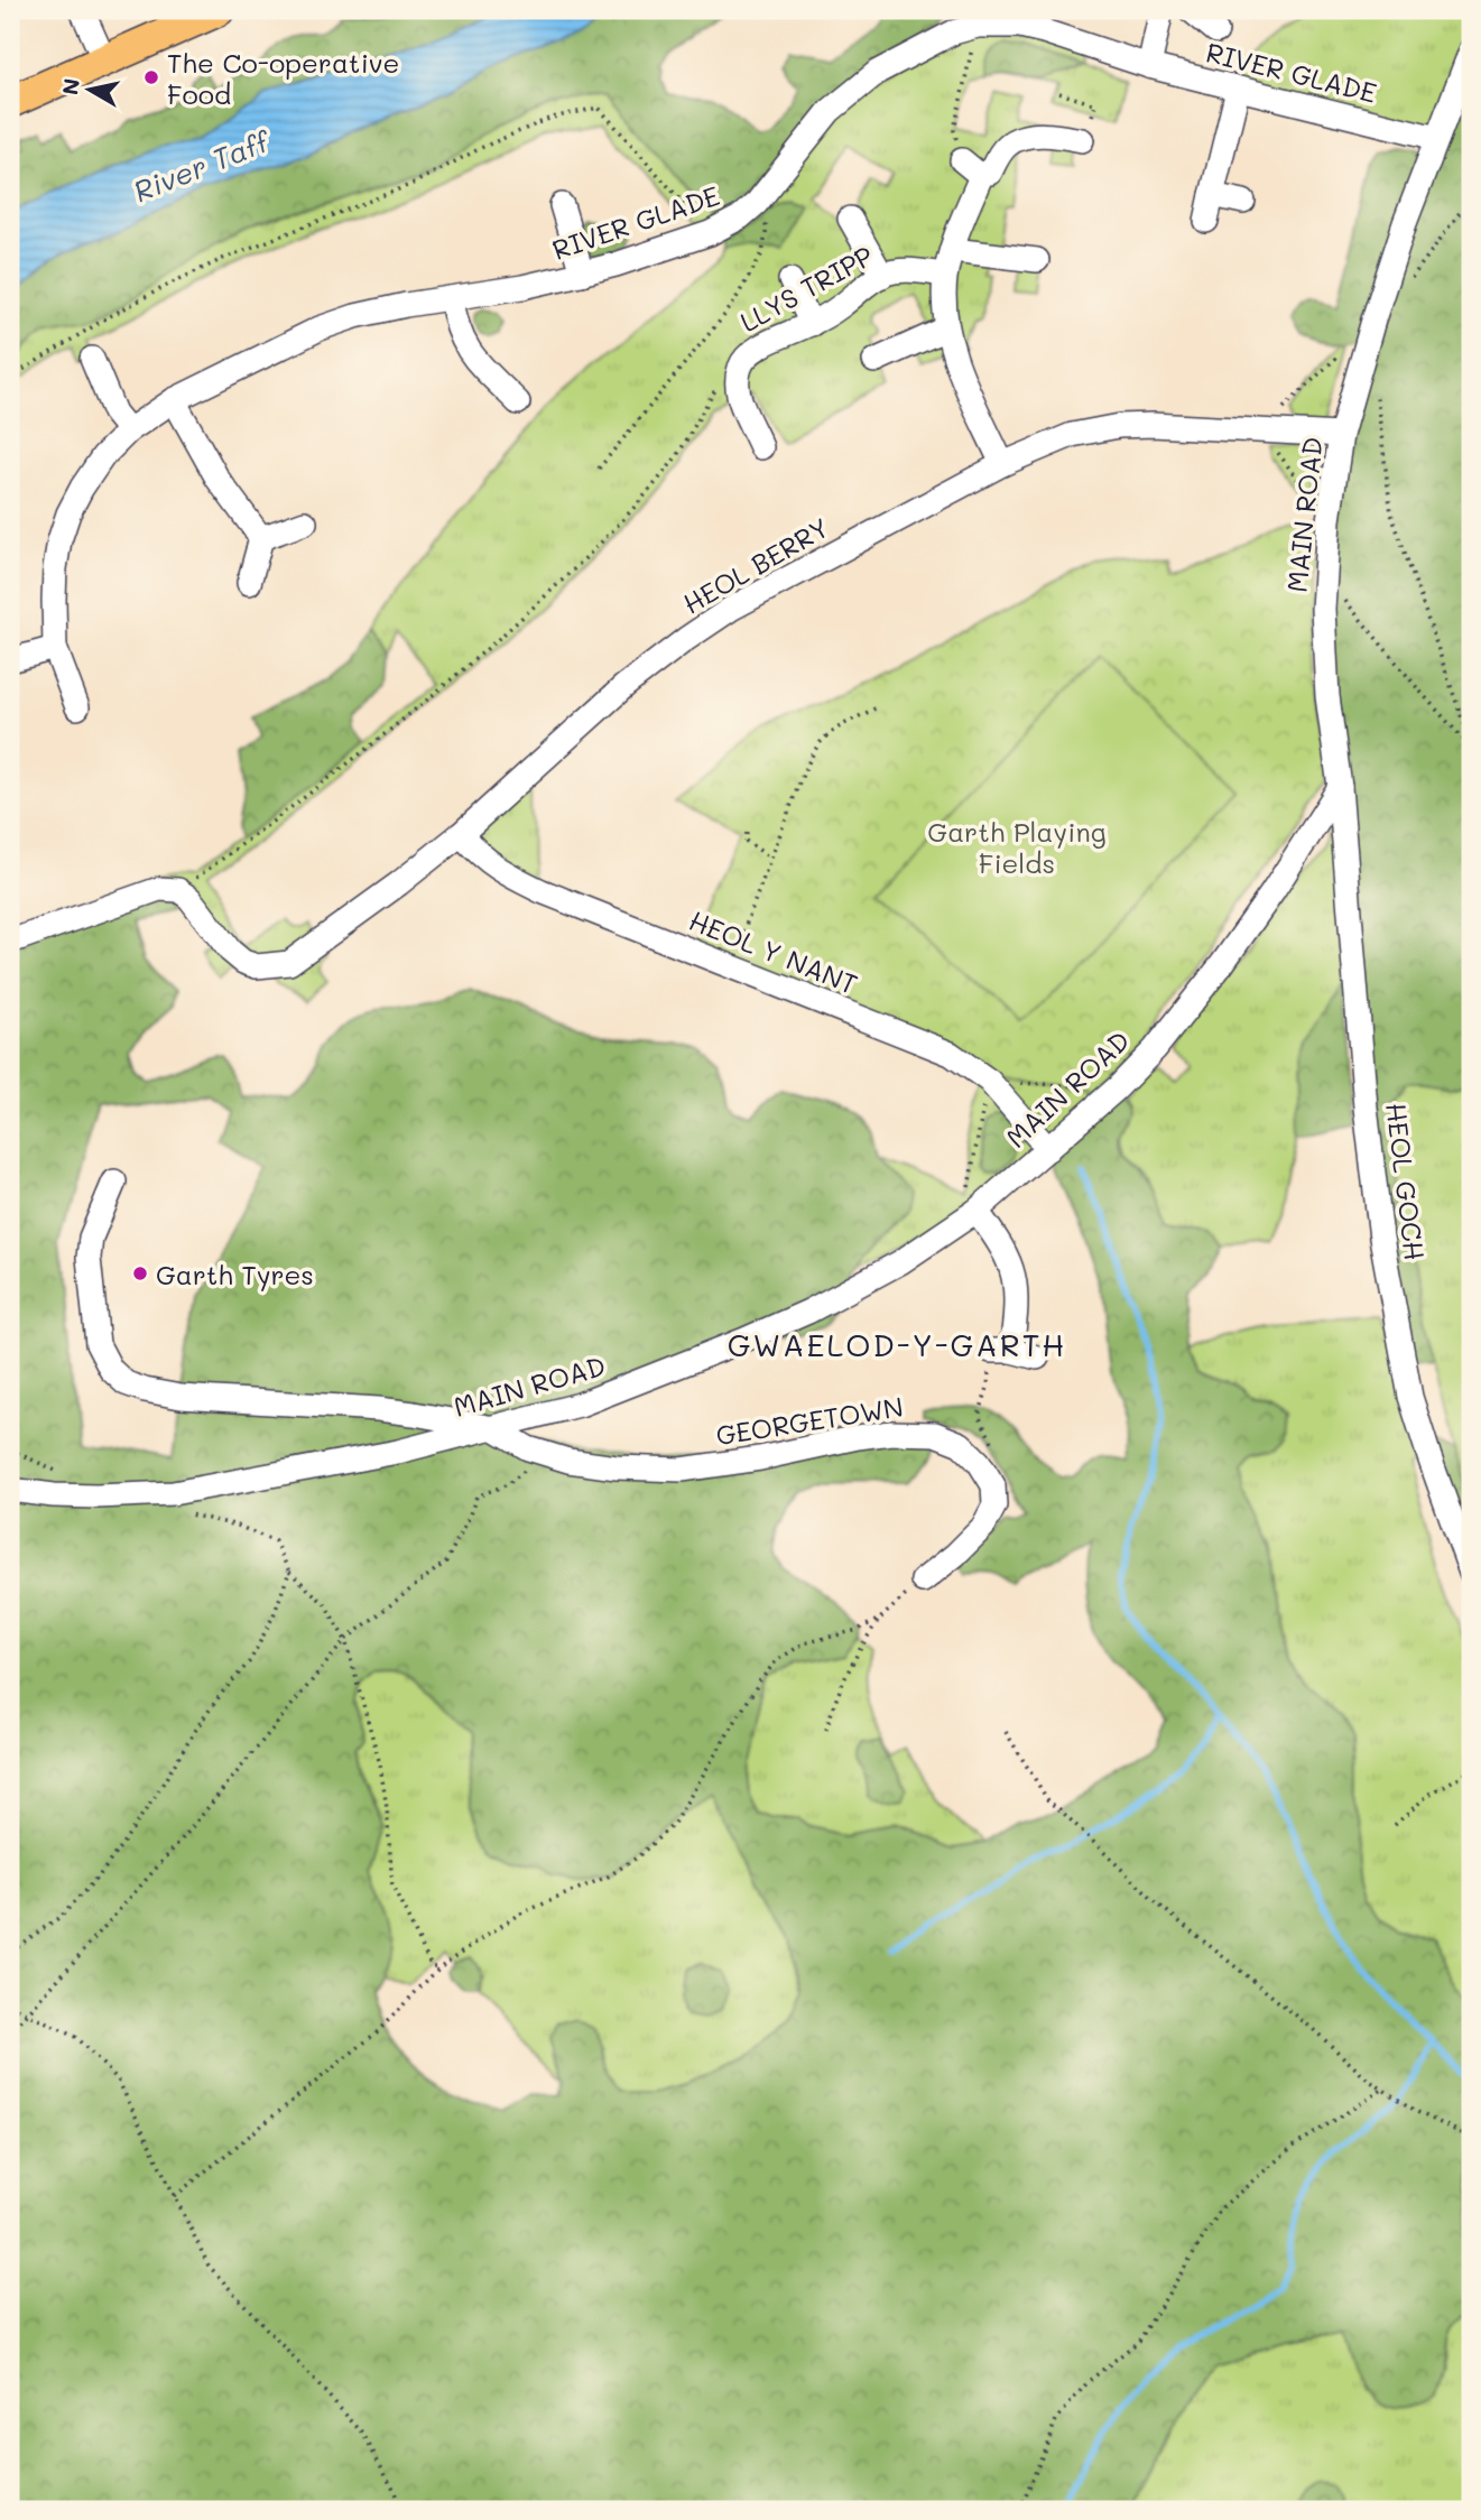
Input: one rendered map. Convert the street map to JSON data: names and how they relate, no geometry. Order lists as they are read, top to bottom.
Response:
{
  "streets": {
    "street": [
      "RIVER GLADE",
      "LLYS TRIPP",
      "MAIN ROAD",
      "HEOL BERRY",
      "HEOL Y NANT",
      "HEOL GOCH",
      "GEORGETOWN"
    ]
  },
  "crossings": [
    ["RIVER GLADE", "MAIN ROAD"],
    ["MAIN ROAD", "HEOL BERRY"],
    ["MAIN ROAD", "HEOL Y NANT"],
    ["MAIN ROAD", "HEOL GOCH"],
    ["MAIN ROAD", "GEORGETOWN"],
    ["HEOL BERRY", "HEOL Y NANT"]
  ],
  "districts": ["GWAELOD-Y-GARTH"],
  "water": ["River Taff"],
  "parks": ["Garth Playing Fields"],
  "places": ["The Co-operative Food", "Garth Tyres"],
  "north": "left"
}
